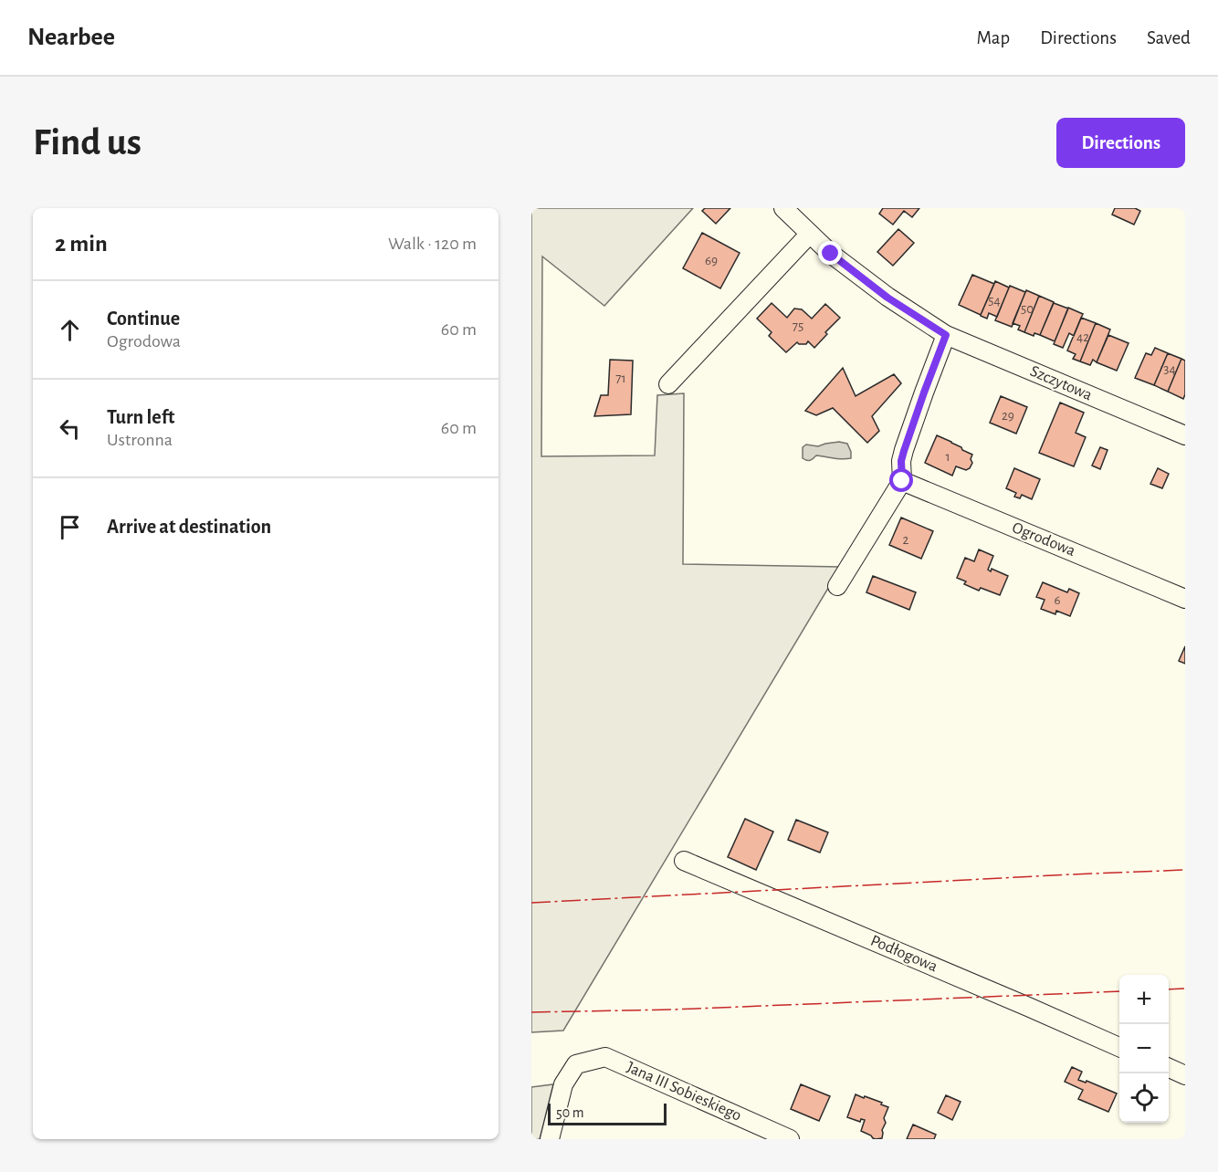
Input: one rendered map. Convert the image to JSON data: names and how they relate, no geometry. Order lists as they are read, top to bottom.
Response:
{
  "streets": {
    "street": [
      "Szczytowa",
      "Ogrodowa",
      "Podłogowa",
      "Jana III Sobieskiego"
    ]
  },
  "house_numbers": [
    "69",
    "54",
    "50",
    "75",
    "42",
    "34",
    "71",
    "29",
    "1",
    "2",
    "6"
  ],
  "scale_bar": "50 m",
  "page": {
    "header": "Nearbee",
    "nav": ["Map", "Directions", "Saved"],
    "buttons": "Directions",
    "title": "Find us",
    "heading": ["2 min", "Walk · 120 m"],
    "list": [
      ["Continue", "Ogrodowa", "60 m"],
      ["Turn left", "Ustronna", "60 m"],
      "Arrive at destination"
    ],
    "map_buttons": ["+", "−"],
    "scale": "50 m"
  }
}
